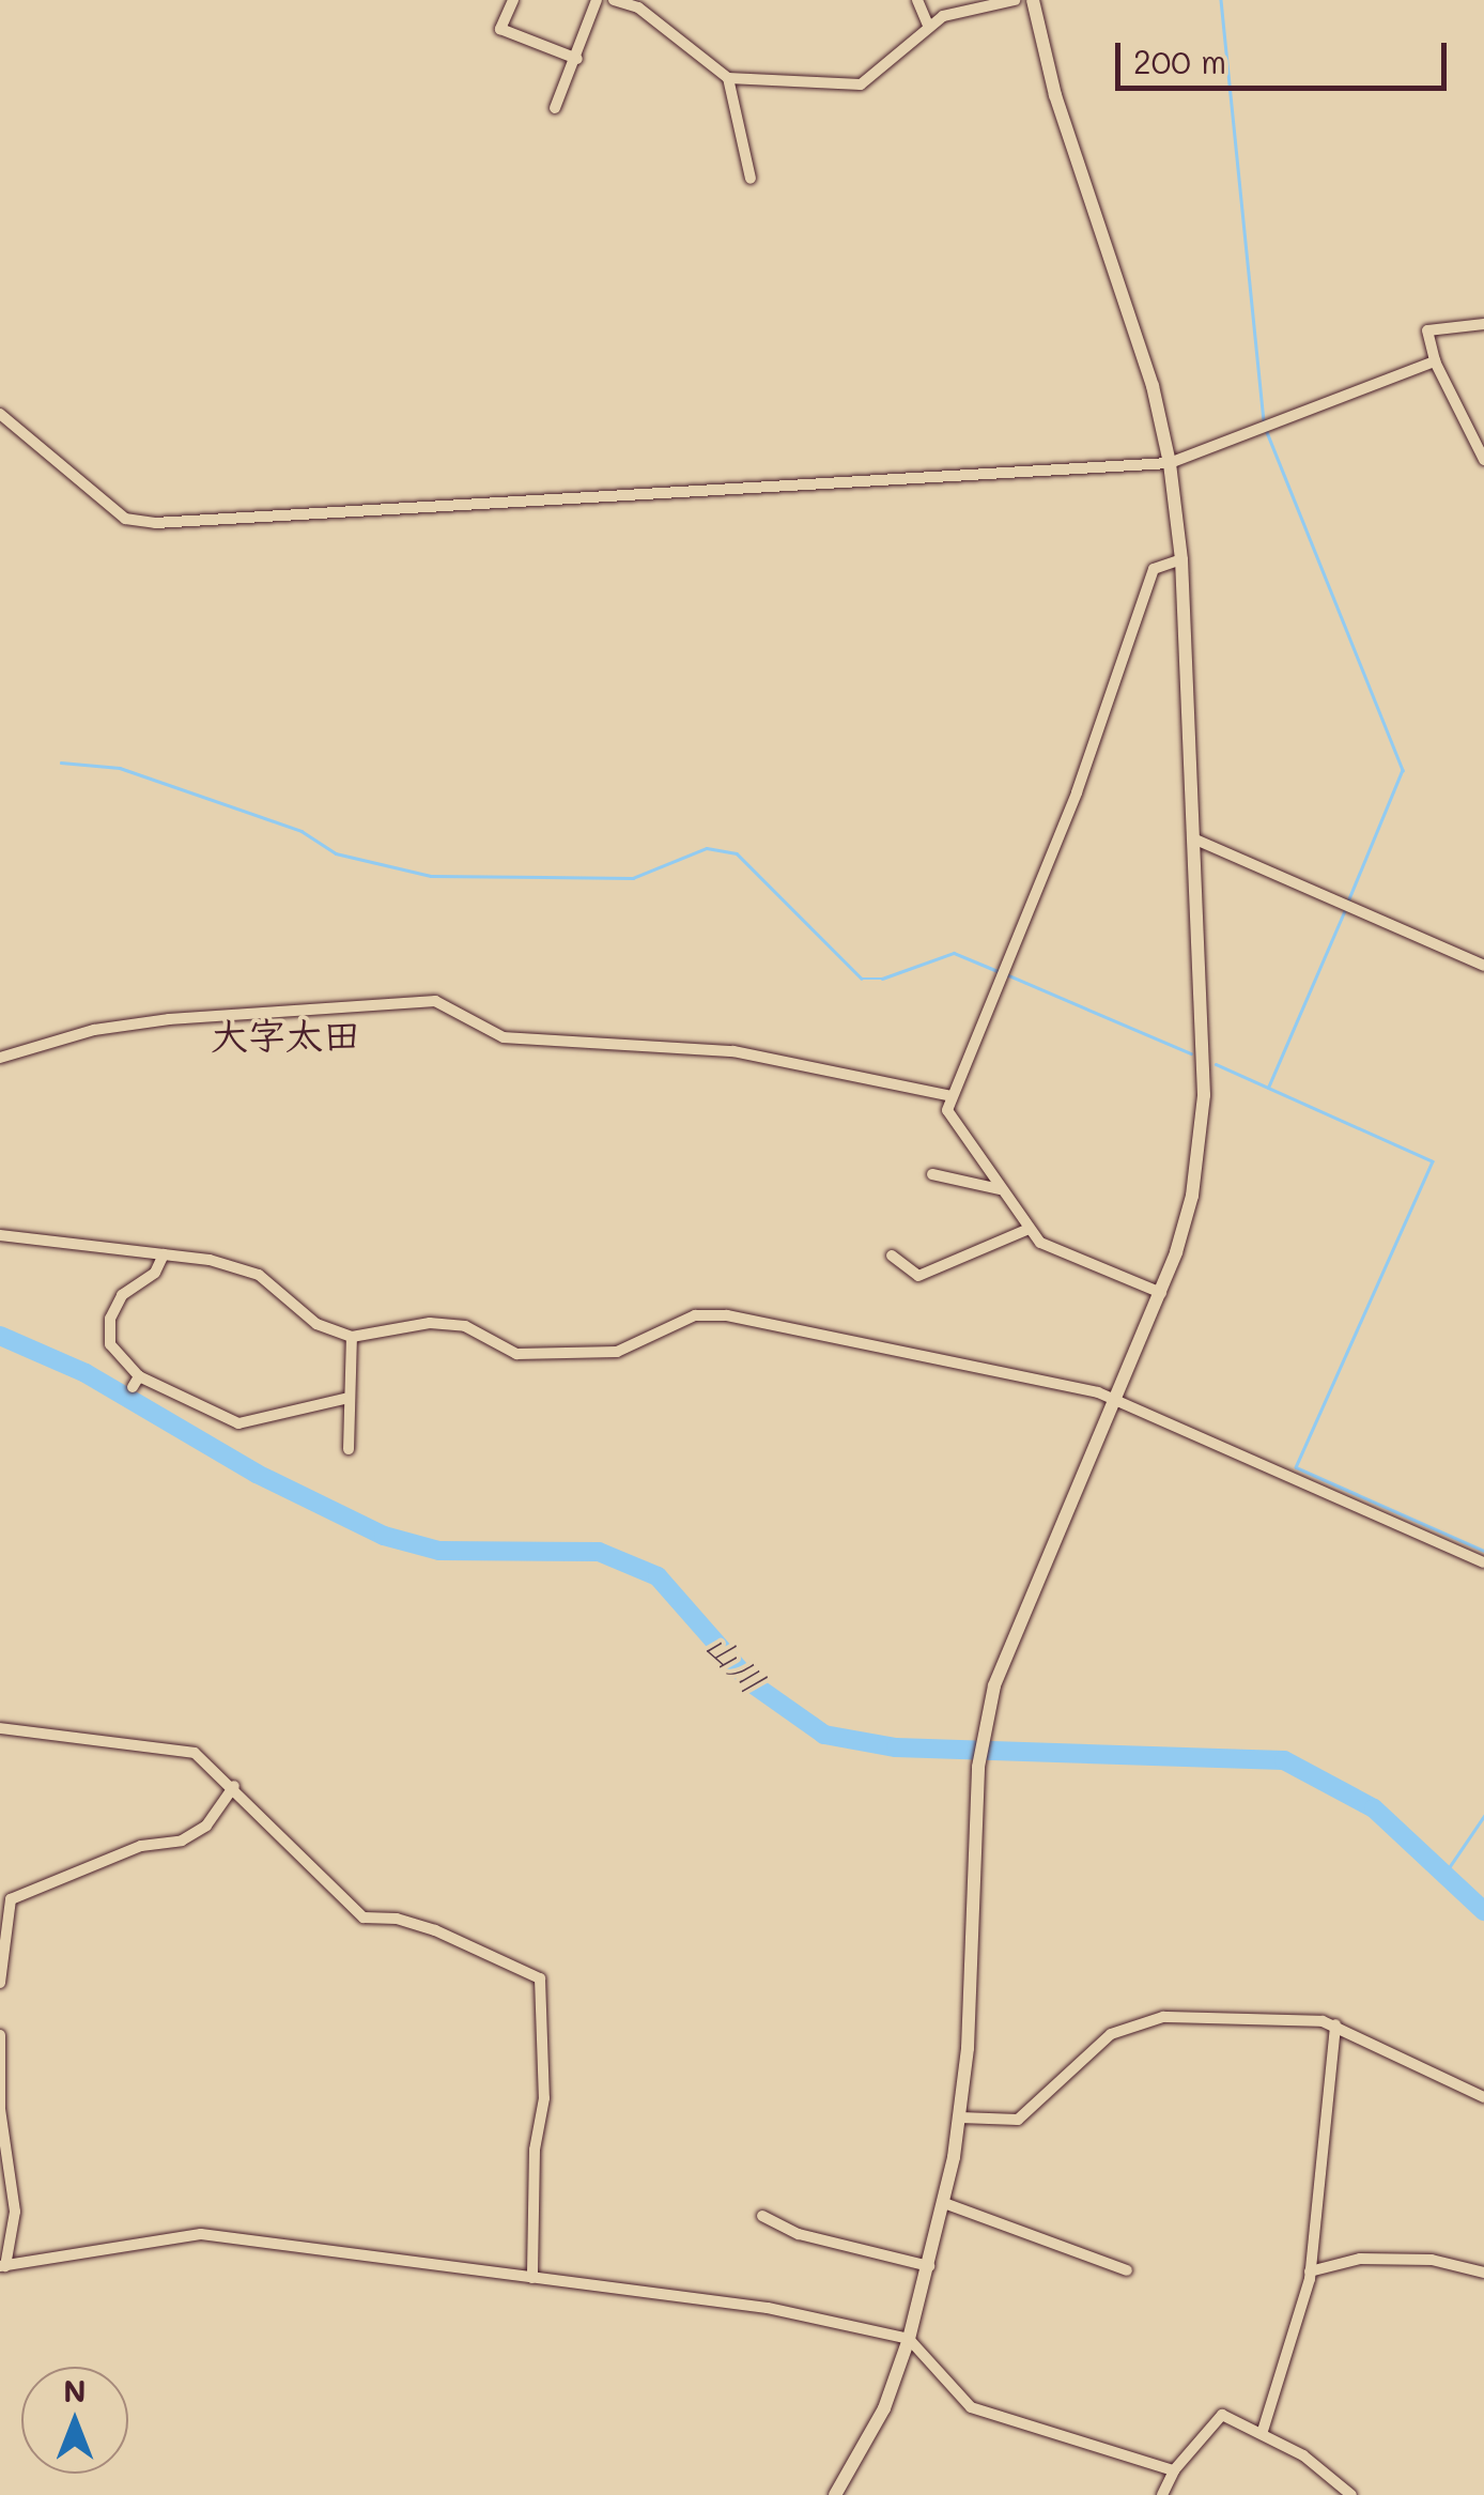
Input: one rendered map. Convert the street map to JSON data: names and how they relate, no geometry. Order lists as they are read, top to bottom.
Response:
{
  "districts": ["大字太田"],
  "water": ["山川"],
  "scale_bar": "200 m",
  "north": "top"
}
